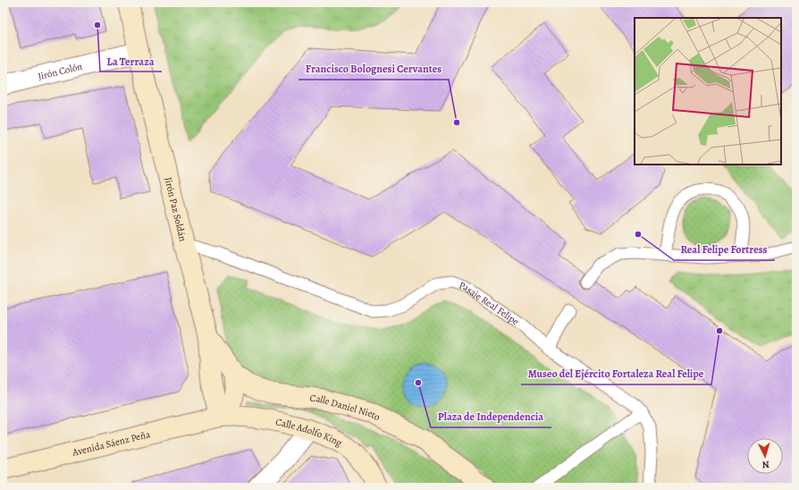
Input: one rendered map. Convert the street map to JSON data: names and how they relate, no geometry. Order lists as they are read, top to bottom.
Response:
{
  "streets": {
    "street": [
      "Jirón Colón",
      "Jirón Paz Soldán",
      "Calle Daniel Nieto",
      "Calle Adolfo King",
      "Avenida Sáenz Peña"
    ],
    "lane": ["Pasaje Real Felipe"]
  },
  "crossings": [
    ["Jirón Colón", "Jirón Paz Soldán"],
    ["Jirón Paz Soldán", "Pasaje Real Felipe"],
    ["Jirón Paz Soldán", "Calle Daniel Nieto"],
    ["Jirón Paz Soldán", "Calle Adolfo King"],
    ["Jirón Paz Soldán", "Avenida Sáenz Peña"],
    ["Calle Adolfo King", "Avenida Sáenz Peña"]
  ],
  "places": [
    "La Terraza",
    "Francisco Bolognesi Cervantes",
    "Real Felipe Fortress",
    "Museo del Ejército Fortaleza Real Felipe",
    "Plaza de Independencia"
  ],
  "north": "bottom"
}
